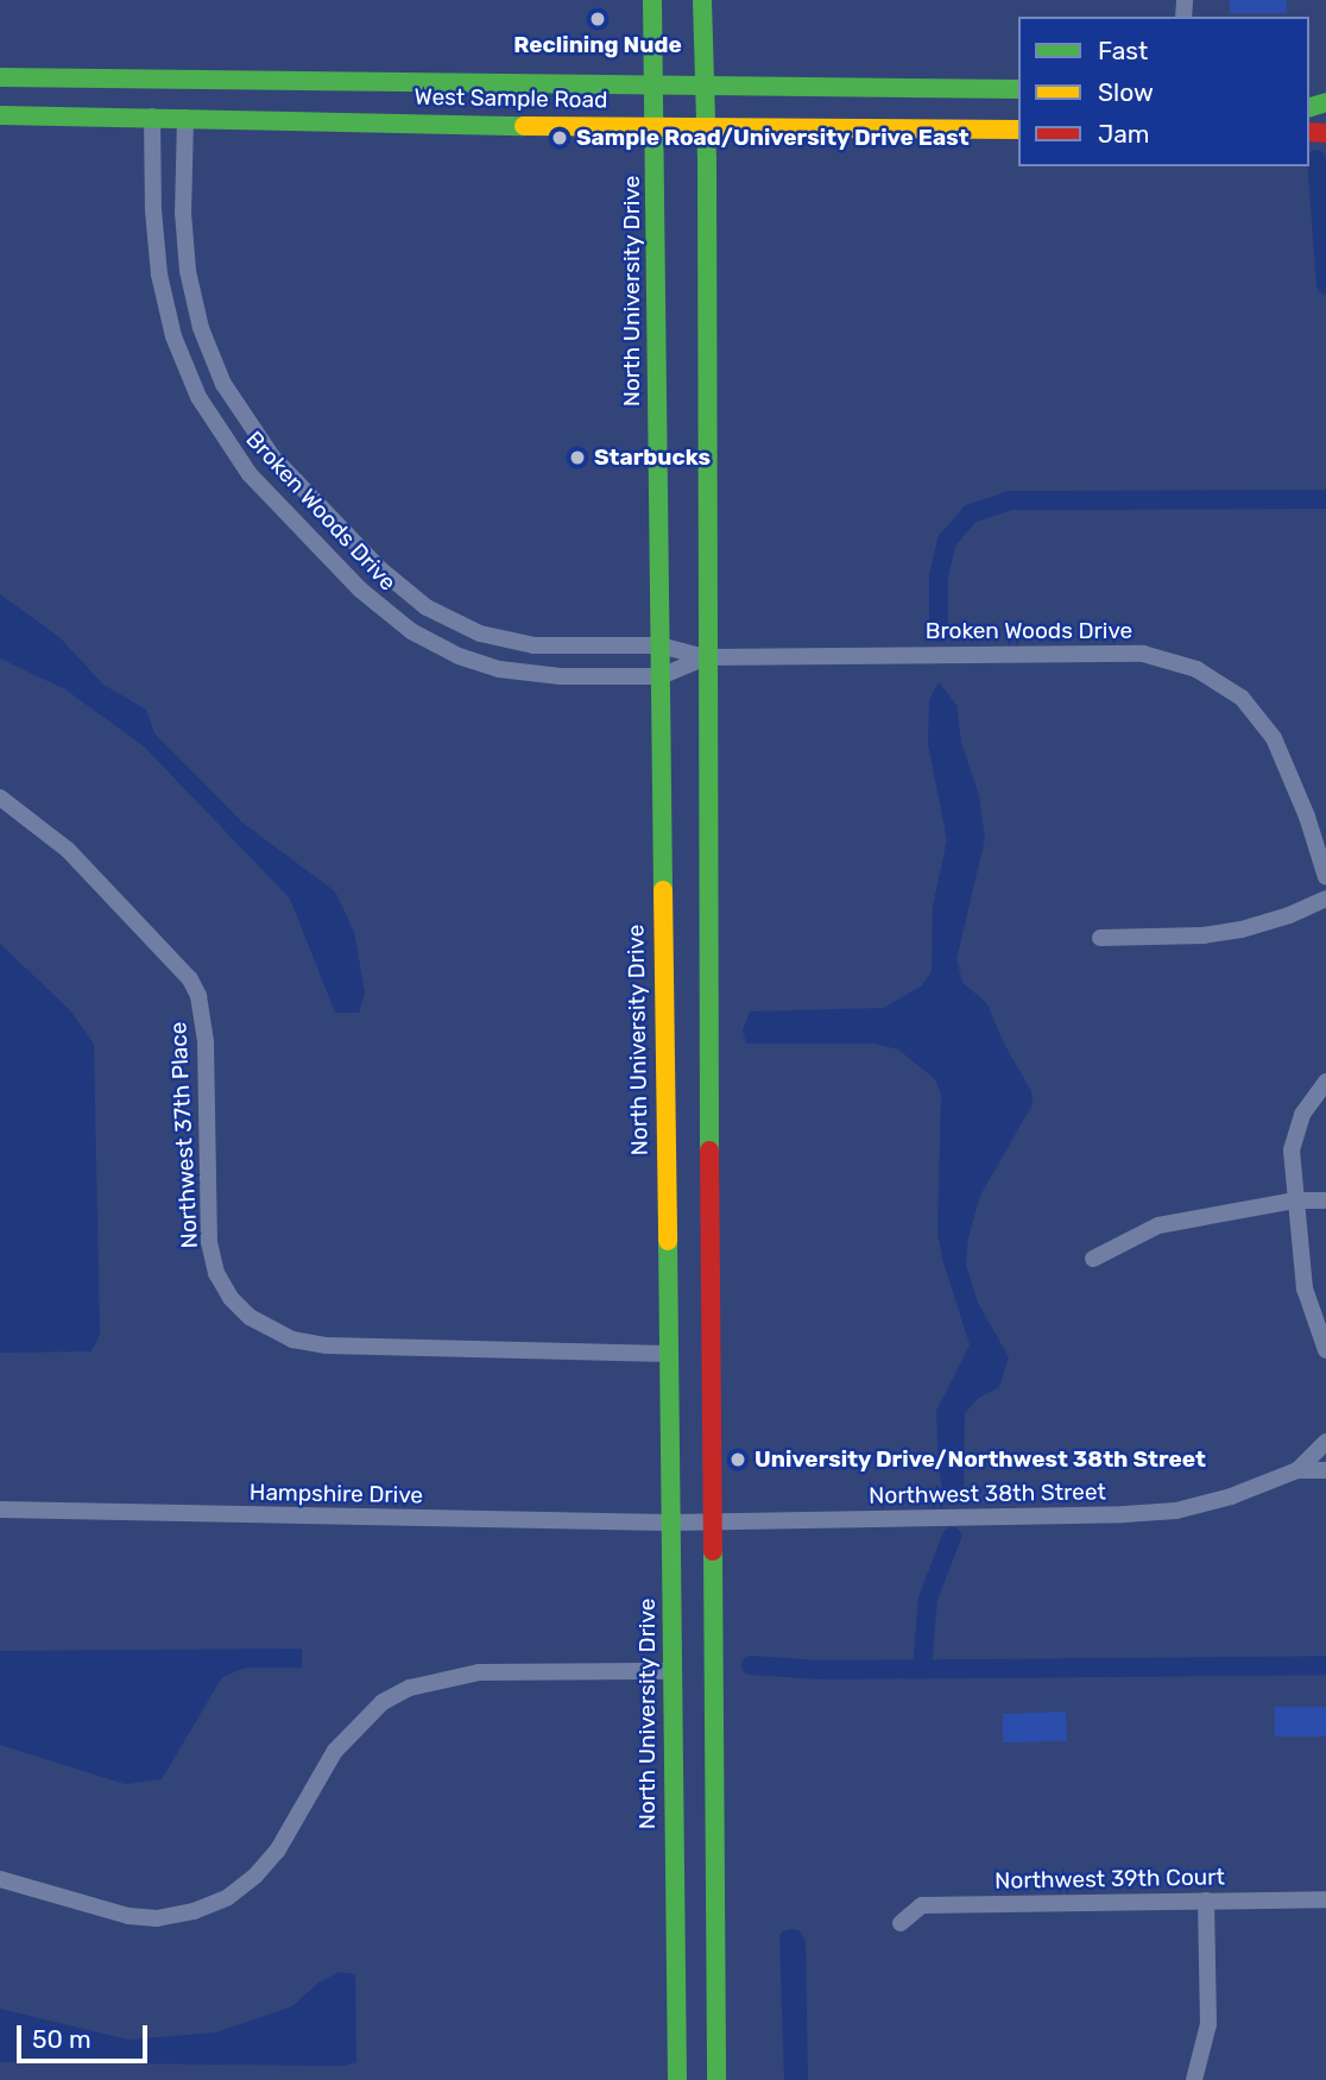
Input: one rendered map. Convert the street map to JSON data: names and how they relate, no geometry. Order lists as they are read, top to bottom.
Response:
{
  "streets": {
    "main road": ["West Sample Road", "North University Drive"],
    "street": [
      "Broken Woods Drive",
      "Northwest 37th Place",
      "Hampshire Drive",
      "Northwest 38th Street",
      "Northwest 39th Court"
    ]
  },
  "crossings": [
    ["West Sample Road", "North University Drive"],
    ["West Sample Road", "Broken Woods Drive"],
    ["North University Drive", "Broken Woods Drive"],
    ["North University Drive", "Northwest 37th Place"],
    ["North University Drive", "Hampshire Drive"],
    ["North University Drive", "Northwest 38th Street"],
    ["Hampshire Drive", "Northwest 38th Street"]
  ],
  "places": [
    "Reclining Nude",
    "Sample Road/University Drive East",
    "Starbucks",
    "University Drive/Northwest 38th Street"
  ],
  "legend": ["Fast", "Slow", "Jam"],
  "scale_bar": "50 m"
}
